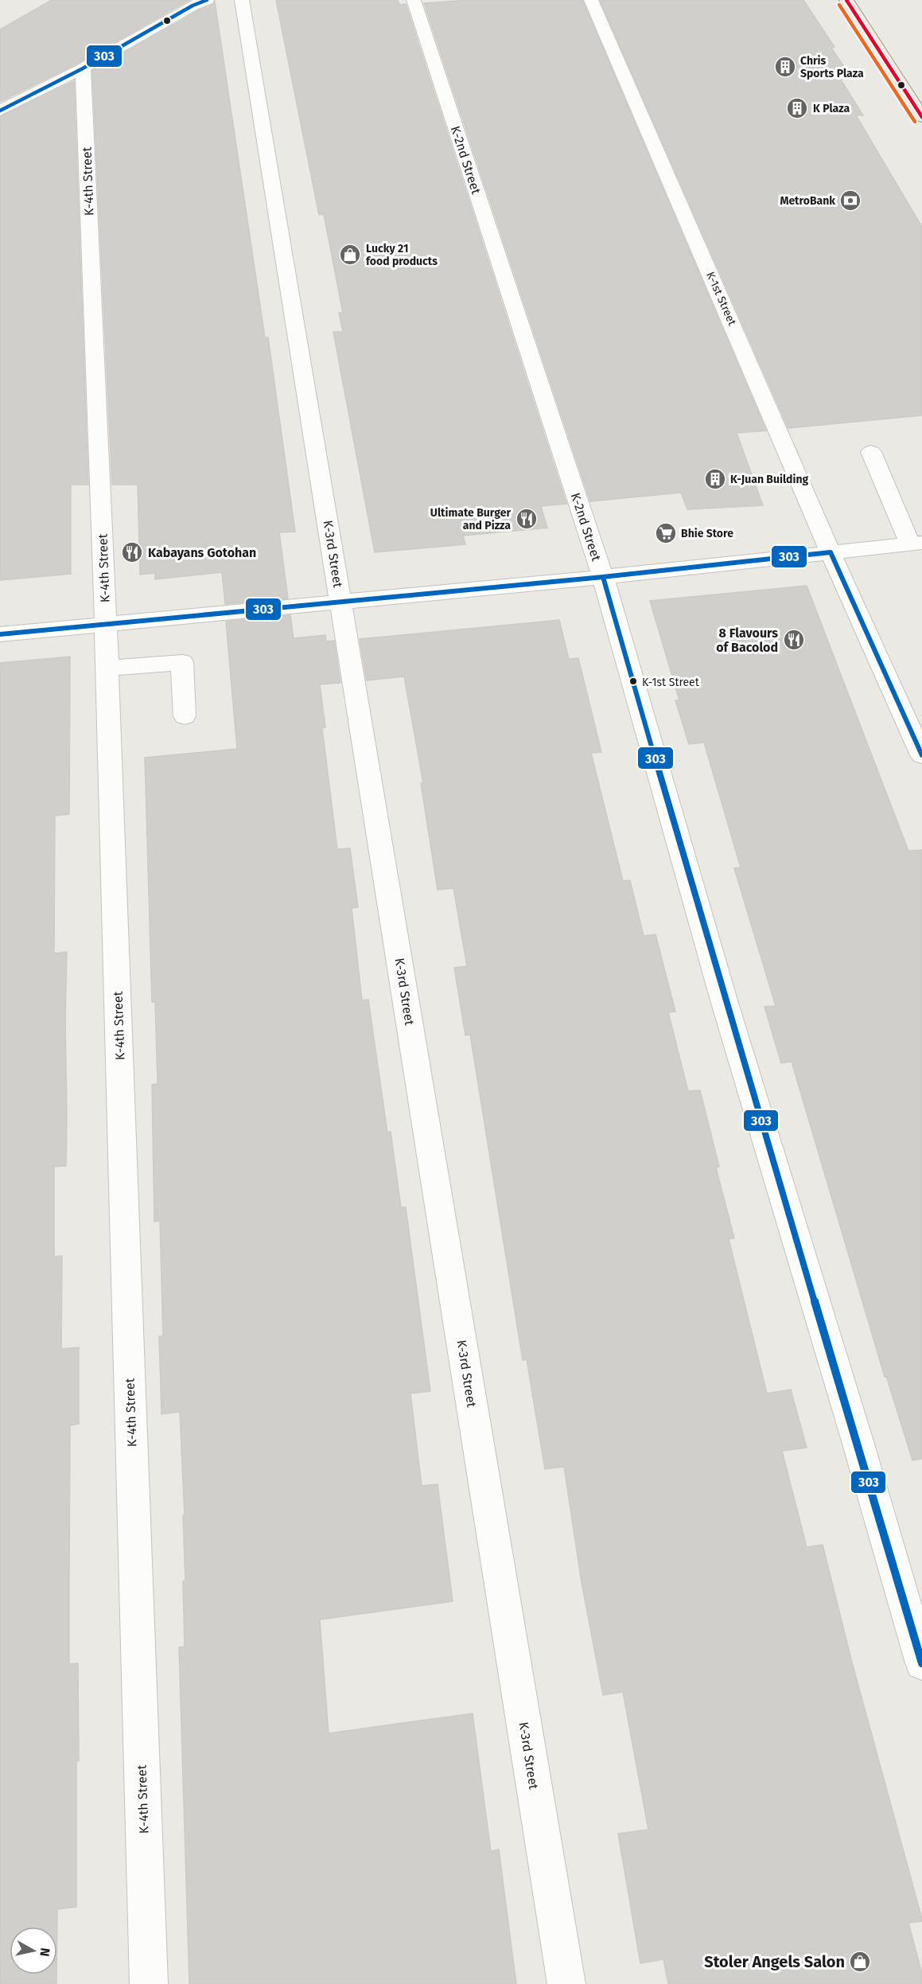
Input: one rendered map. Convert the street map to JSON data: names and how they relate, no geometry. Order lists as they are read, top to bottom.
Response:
{
  "streets": {
    "street": [
      "K-2nd Street",
      "K-4th Street",
      "K-1st Street",
      "K-3rd Street"
    ]
  },
  "places": {
    "building": ["Chris Sports Plaza", "K Plaza", "K-Juan Building"],
    "bank": ["MetroBank"],
    "shop": ["Lucky 21 food products", "Stoler Angels Salon"],
    "restaurant": ["Ultimate Burger and Pizza", "Kabayans Gotohan", "8 Flavours of Bacolod"],
    "supermarket": ["Bhie Store"],
    "other": ["K-1st Street"]
  },
  "lines": ["transit line 303"],
  "north": "right"
}
